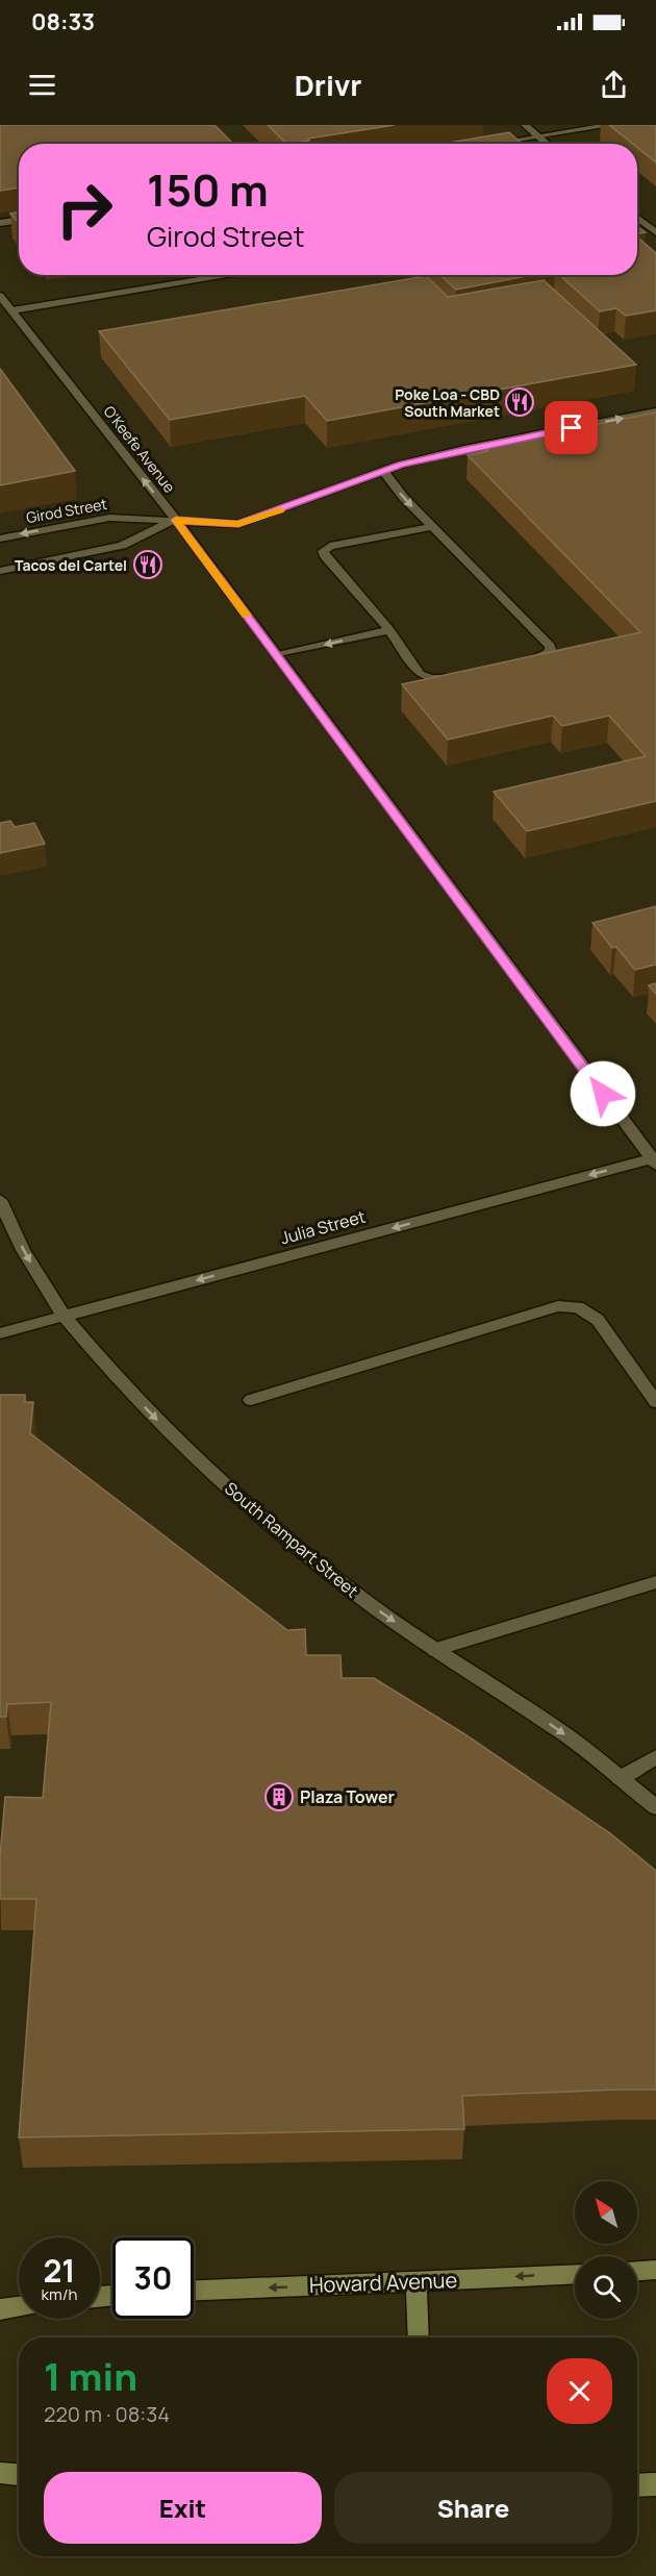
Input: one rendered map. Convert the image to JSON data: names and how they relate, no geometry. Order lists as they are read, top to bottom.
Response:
{
  "streets": {
    "main road": ["Howard Avenue"],
    "street": [
      "O'Keefe Avenue",
      "Girod Street",
      "Julia Street",
      "South Rampart Street"
    ]
  },
  "crossings": [
    ["O'Keefe Avenue", "Girod Street"],
    ["O'Keefe Avenue", "Julia Street"],
    ["Julia Street", "South Rampart Street"]
  ],
  "one_way": ["Julia Street", "South Rampart Street", "Howard Avenue"],
  "places": {
    "restaurant": ["Poke Loa - CBD South Market", "Tacos del Cartel"],
    "building": ["Plaza Tower"]
  },
  "north": "top left",
  "page": {
    "status": "08:33",
    "header": "Drivr",
    "turn": ["150 m", "Girod Street"],
    "speed": "21 km/h",
    "limit": "30",
    "heading": ["1 min", "220 m · 08:34"],
    "buttons": ["Exit", "Share"]
  }
}
